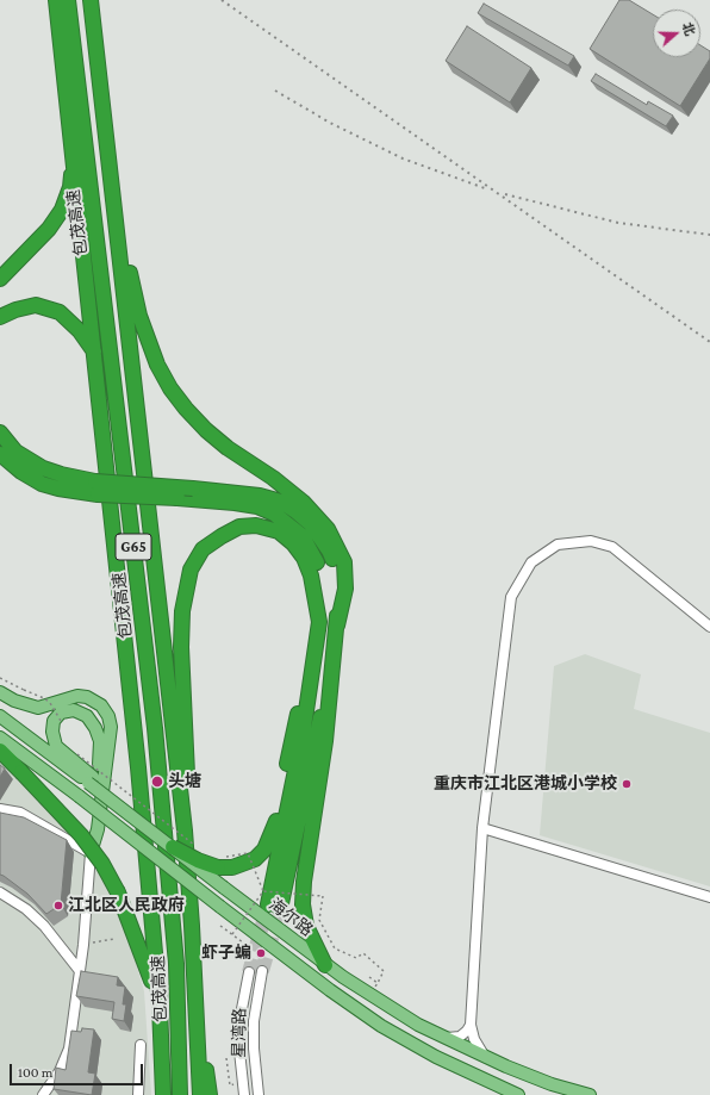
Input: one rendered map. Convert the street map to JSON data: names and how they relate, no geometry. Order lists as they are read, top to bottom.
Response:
{
  "streets": {
    "highway": ["包茂高速", "G65"],
    "main road": ["海尔路"],
    "street": ["星湾路"]
  },
  "places": [
    "头塘",
    "重庆市江北区港城小学校",
    "江北区人民政府",
    "虾子蝙"
  ],
  "scale_bar": "100 m",
  "north": "right"
}
